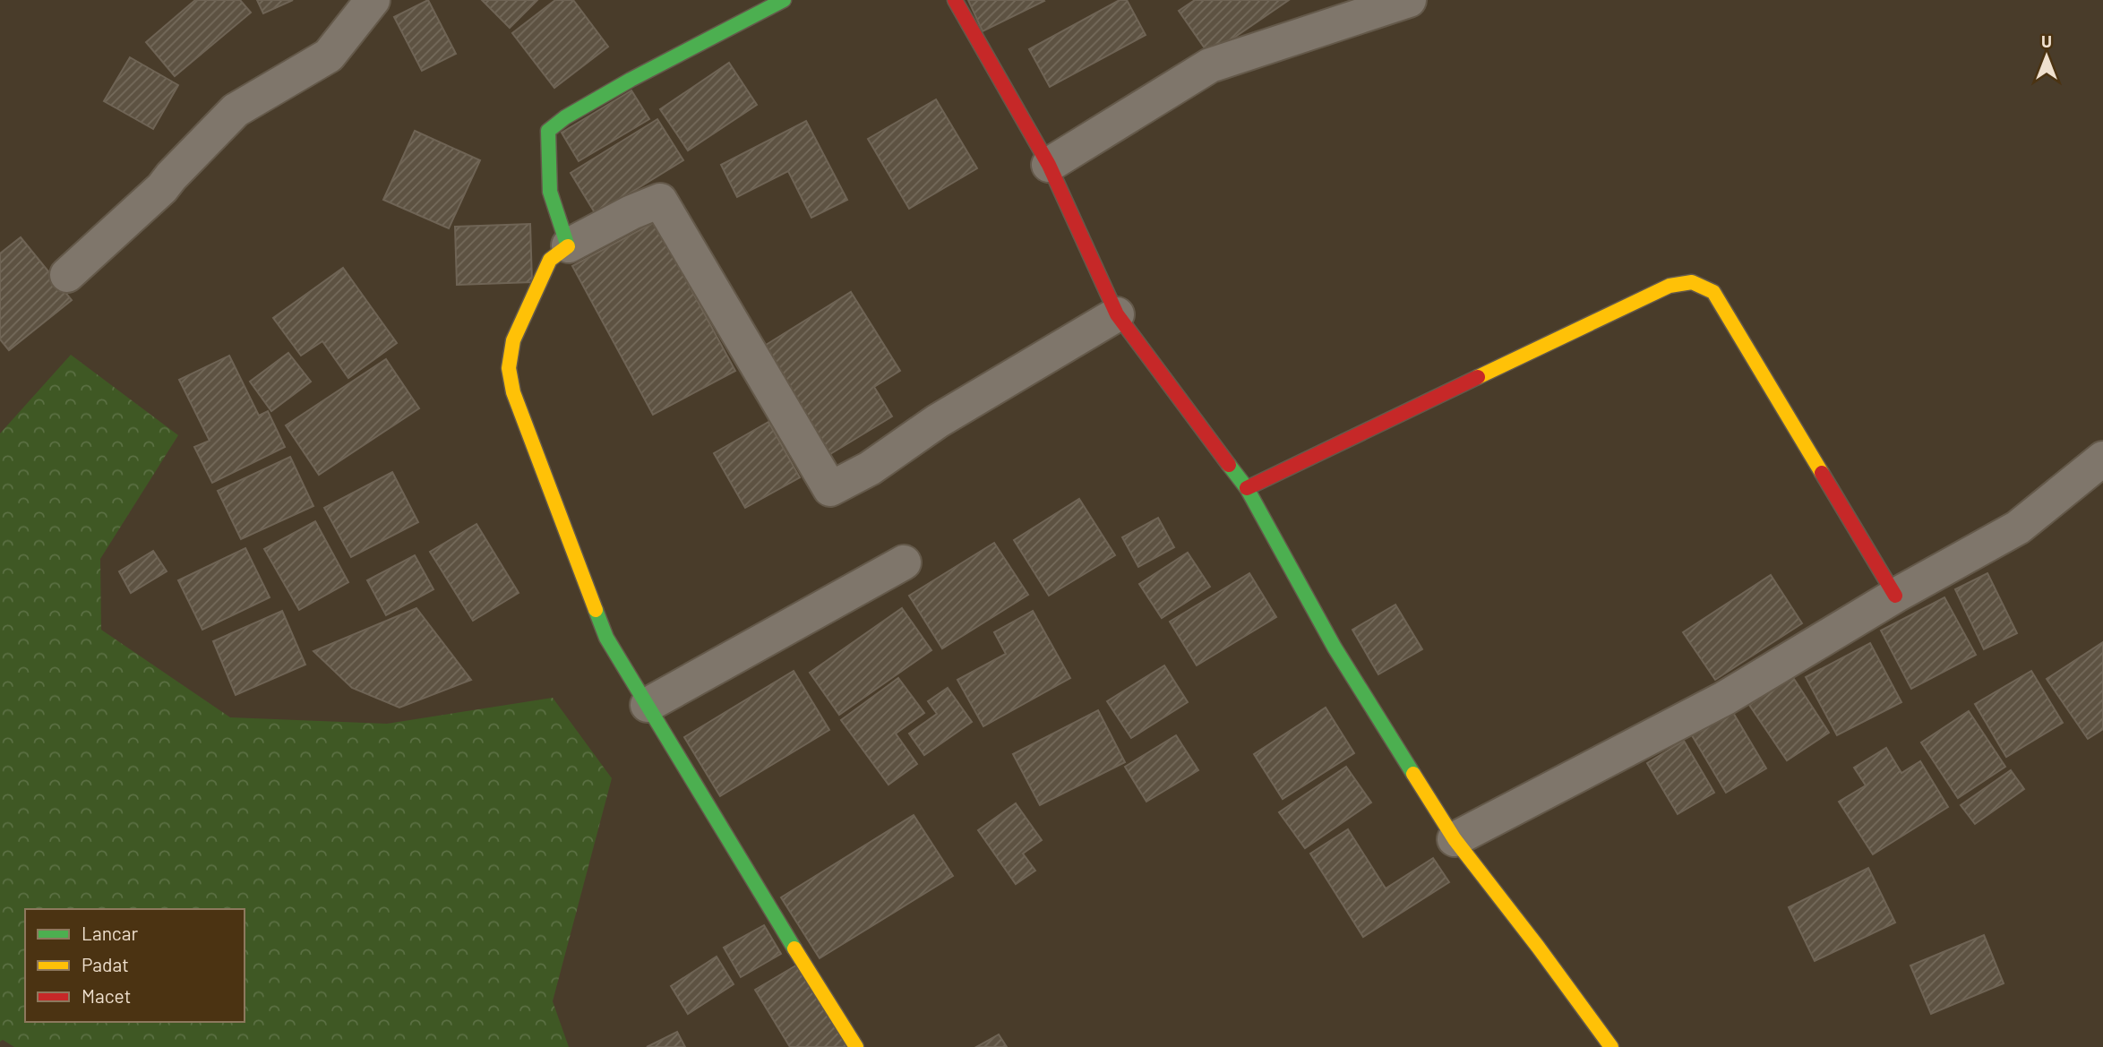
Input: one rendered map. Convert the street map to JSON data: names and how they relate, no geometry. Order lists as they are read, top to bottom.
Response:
{
  "legend": ["Lancar", "Padat", "Macet"],
  "north": "top"
}
